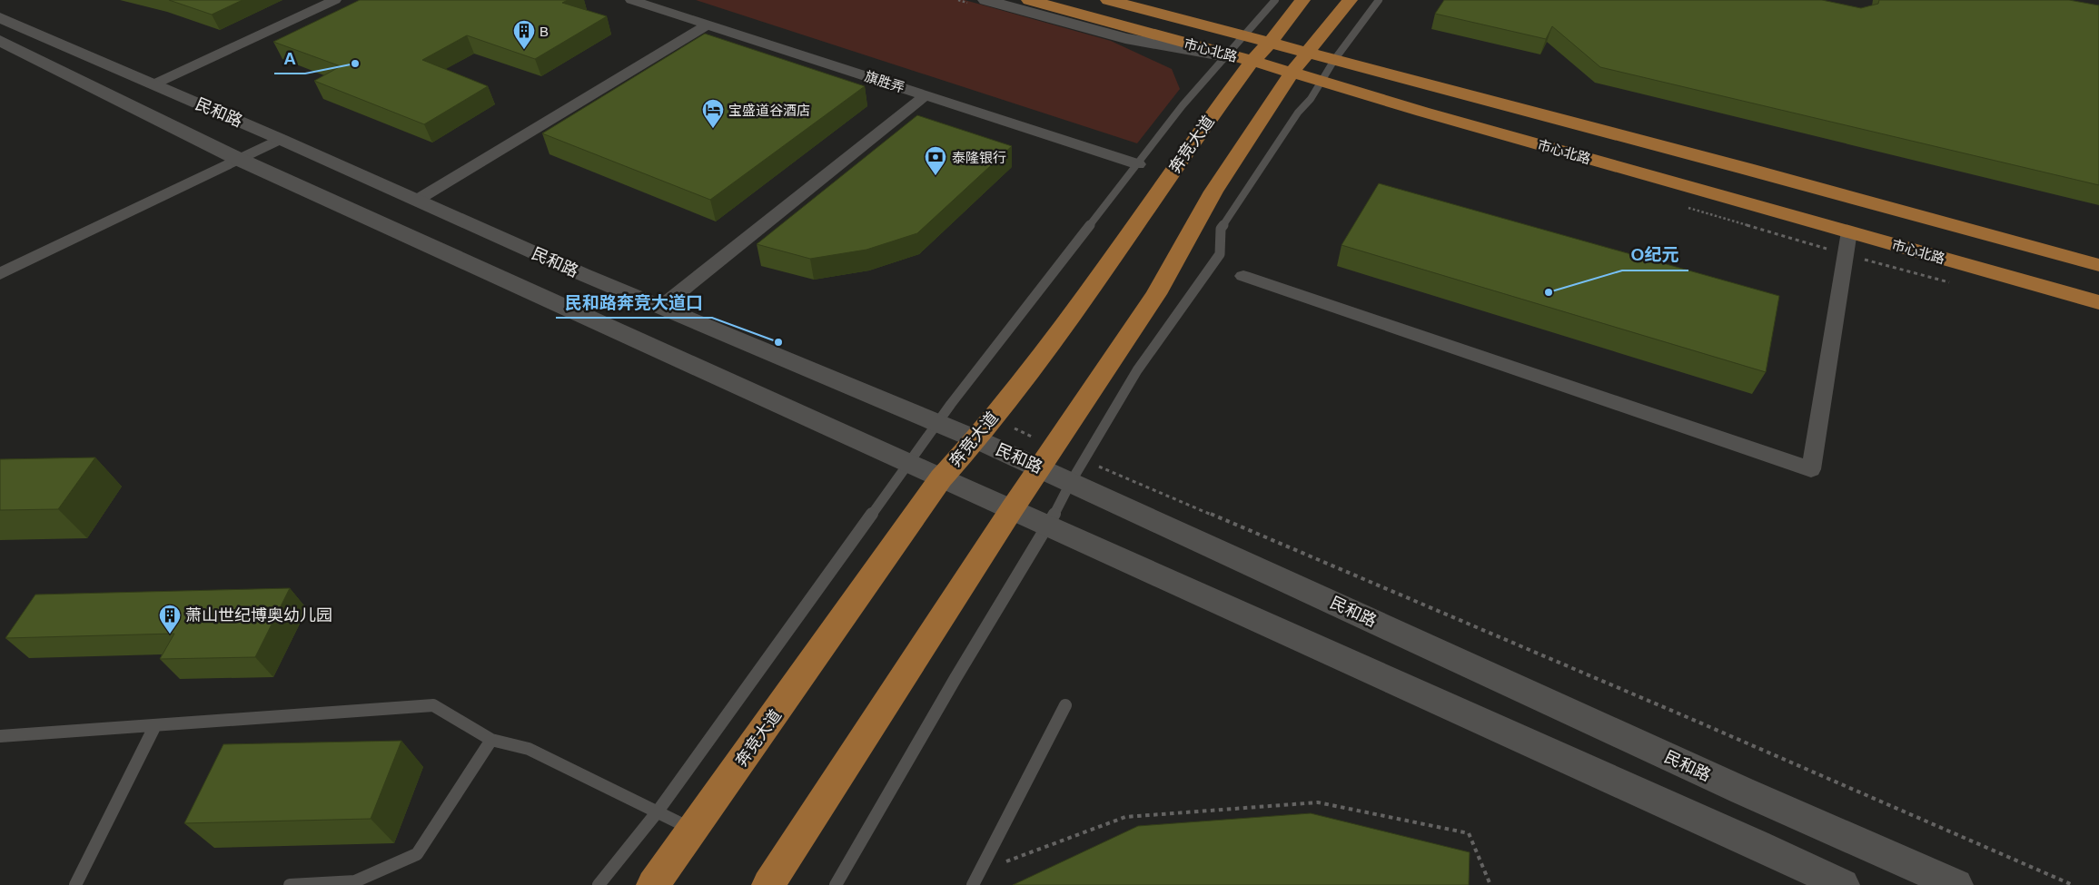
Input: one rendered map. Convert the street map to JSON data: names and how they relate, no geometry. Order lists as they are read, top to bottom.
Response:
{
  "streets": {
    "main road": ["市心北路", "民和路", "奔竞大道"],
    "street": ["旗胜弄"]
  },
  "crossings": [
    ["市心北路", "奔竞大道"],
    ["民和路", "奔竞大道"]
  ],
  "places": {
    "building": ["B", "萧山世纪博奥幼儿园"],
    "other": ["A", "O纪元", "民和路奔竞大道口"],
    "hotel": ["宝盛道谷酒店"],
    "bank": ["泰隆银行"]
  }
}
